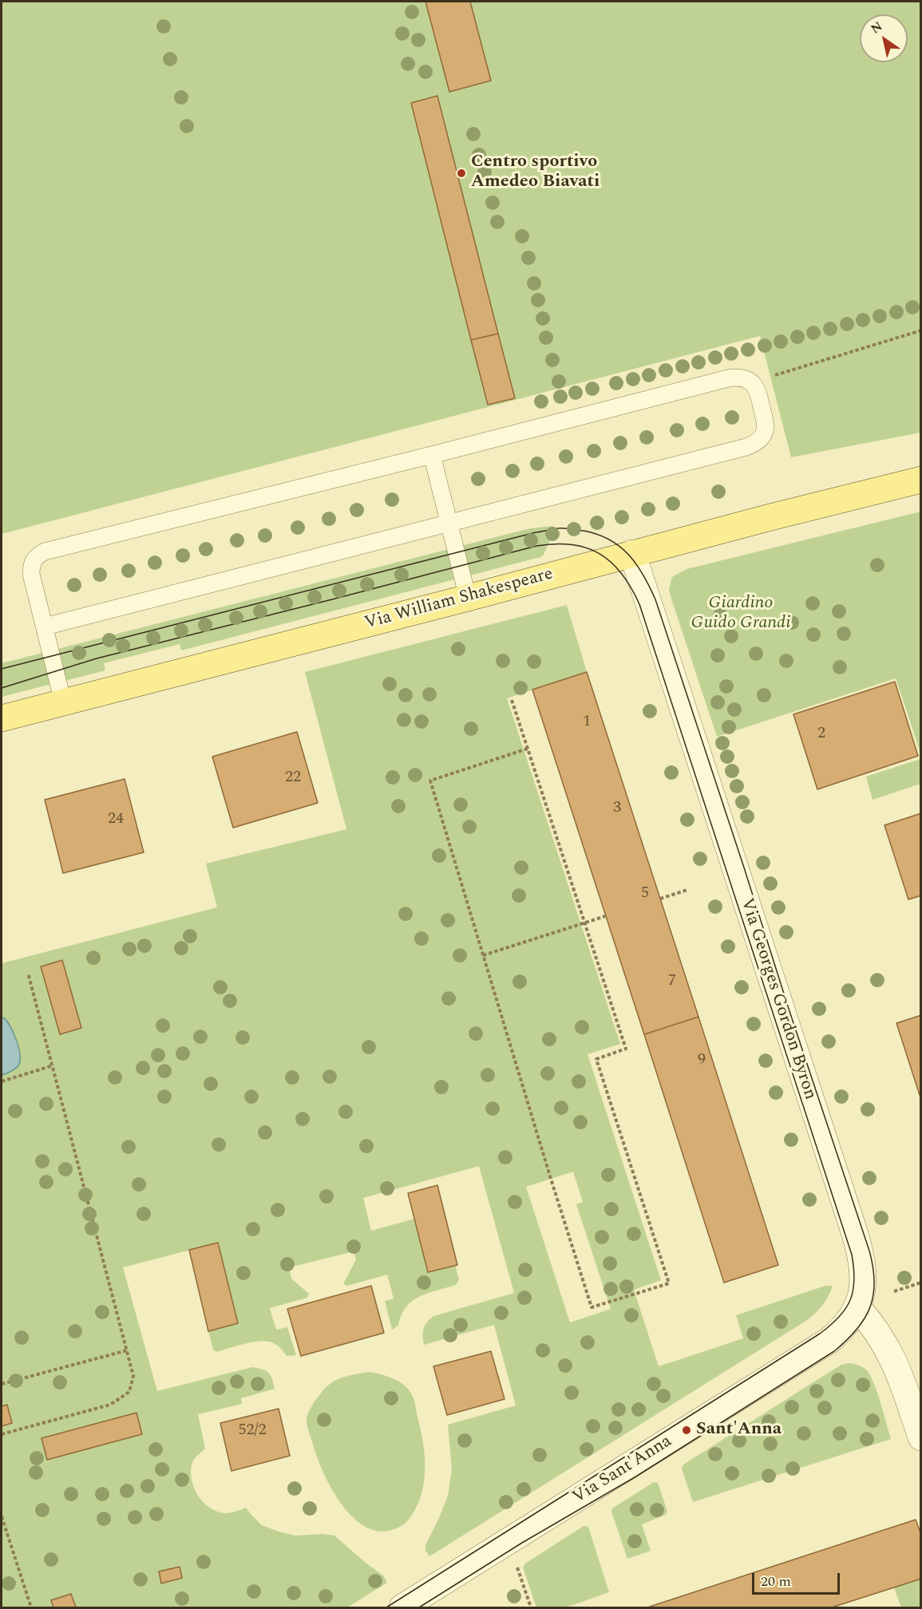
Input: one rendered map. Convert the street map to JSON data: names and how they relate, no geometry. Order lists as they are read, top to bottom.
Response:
{
  "streets": {
    "main road": ["Via William Shakespeare"],
    "street": ["Via Georges Gordon Byron", "Via Sant'Anna"]
  },
  "crossings": [
    ["Via William Shakespeare", "Via Georges Gordon Byron"],
    ["Via Georges Gordon Byron", "Via Sant'Anna"]
  ],
  "parks": ["Giardino Guido Grandi"],
  "places": ["Centro sportivo Amedeo Biavati", "Sant'Anna"],
  "house_numbers": [
    "1",
    "2",
    "22",
    "3",
    "24",
    "5",
    "7",
    "9",
    "52/2"
  ],
  "scale_bar": "20 m",
  "north": "top left"
}
